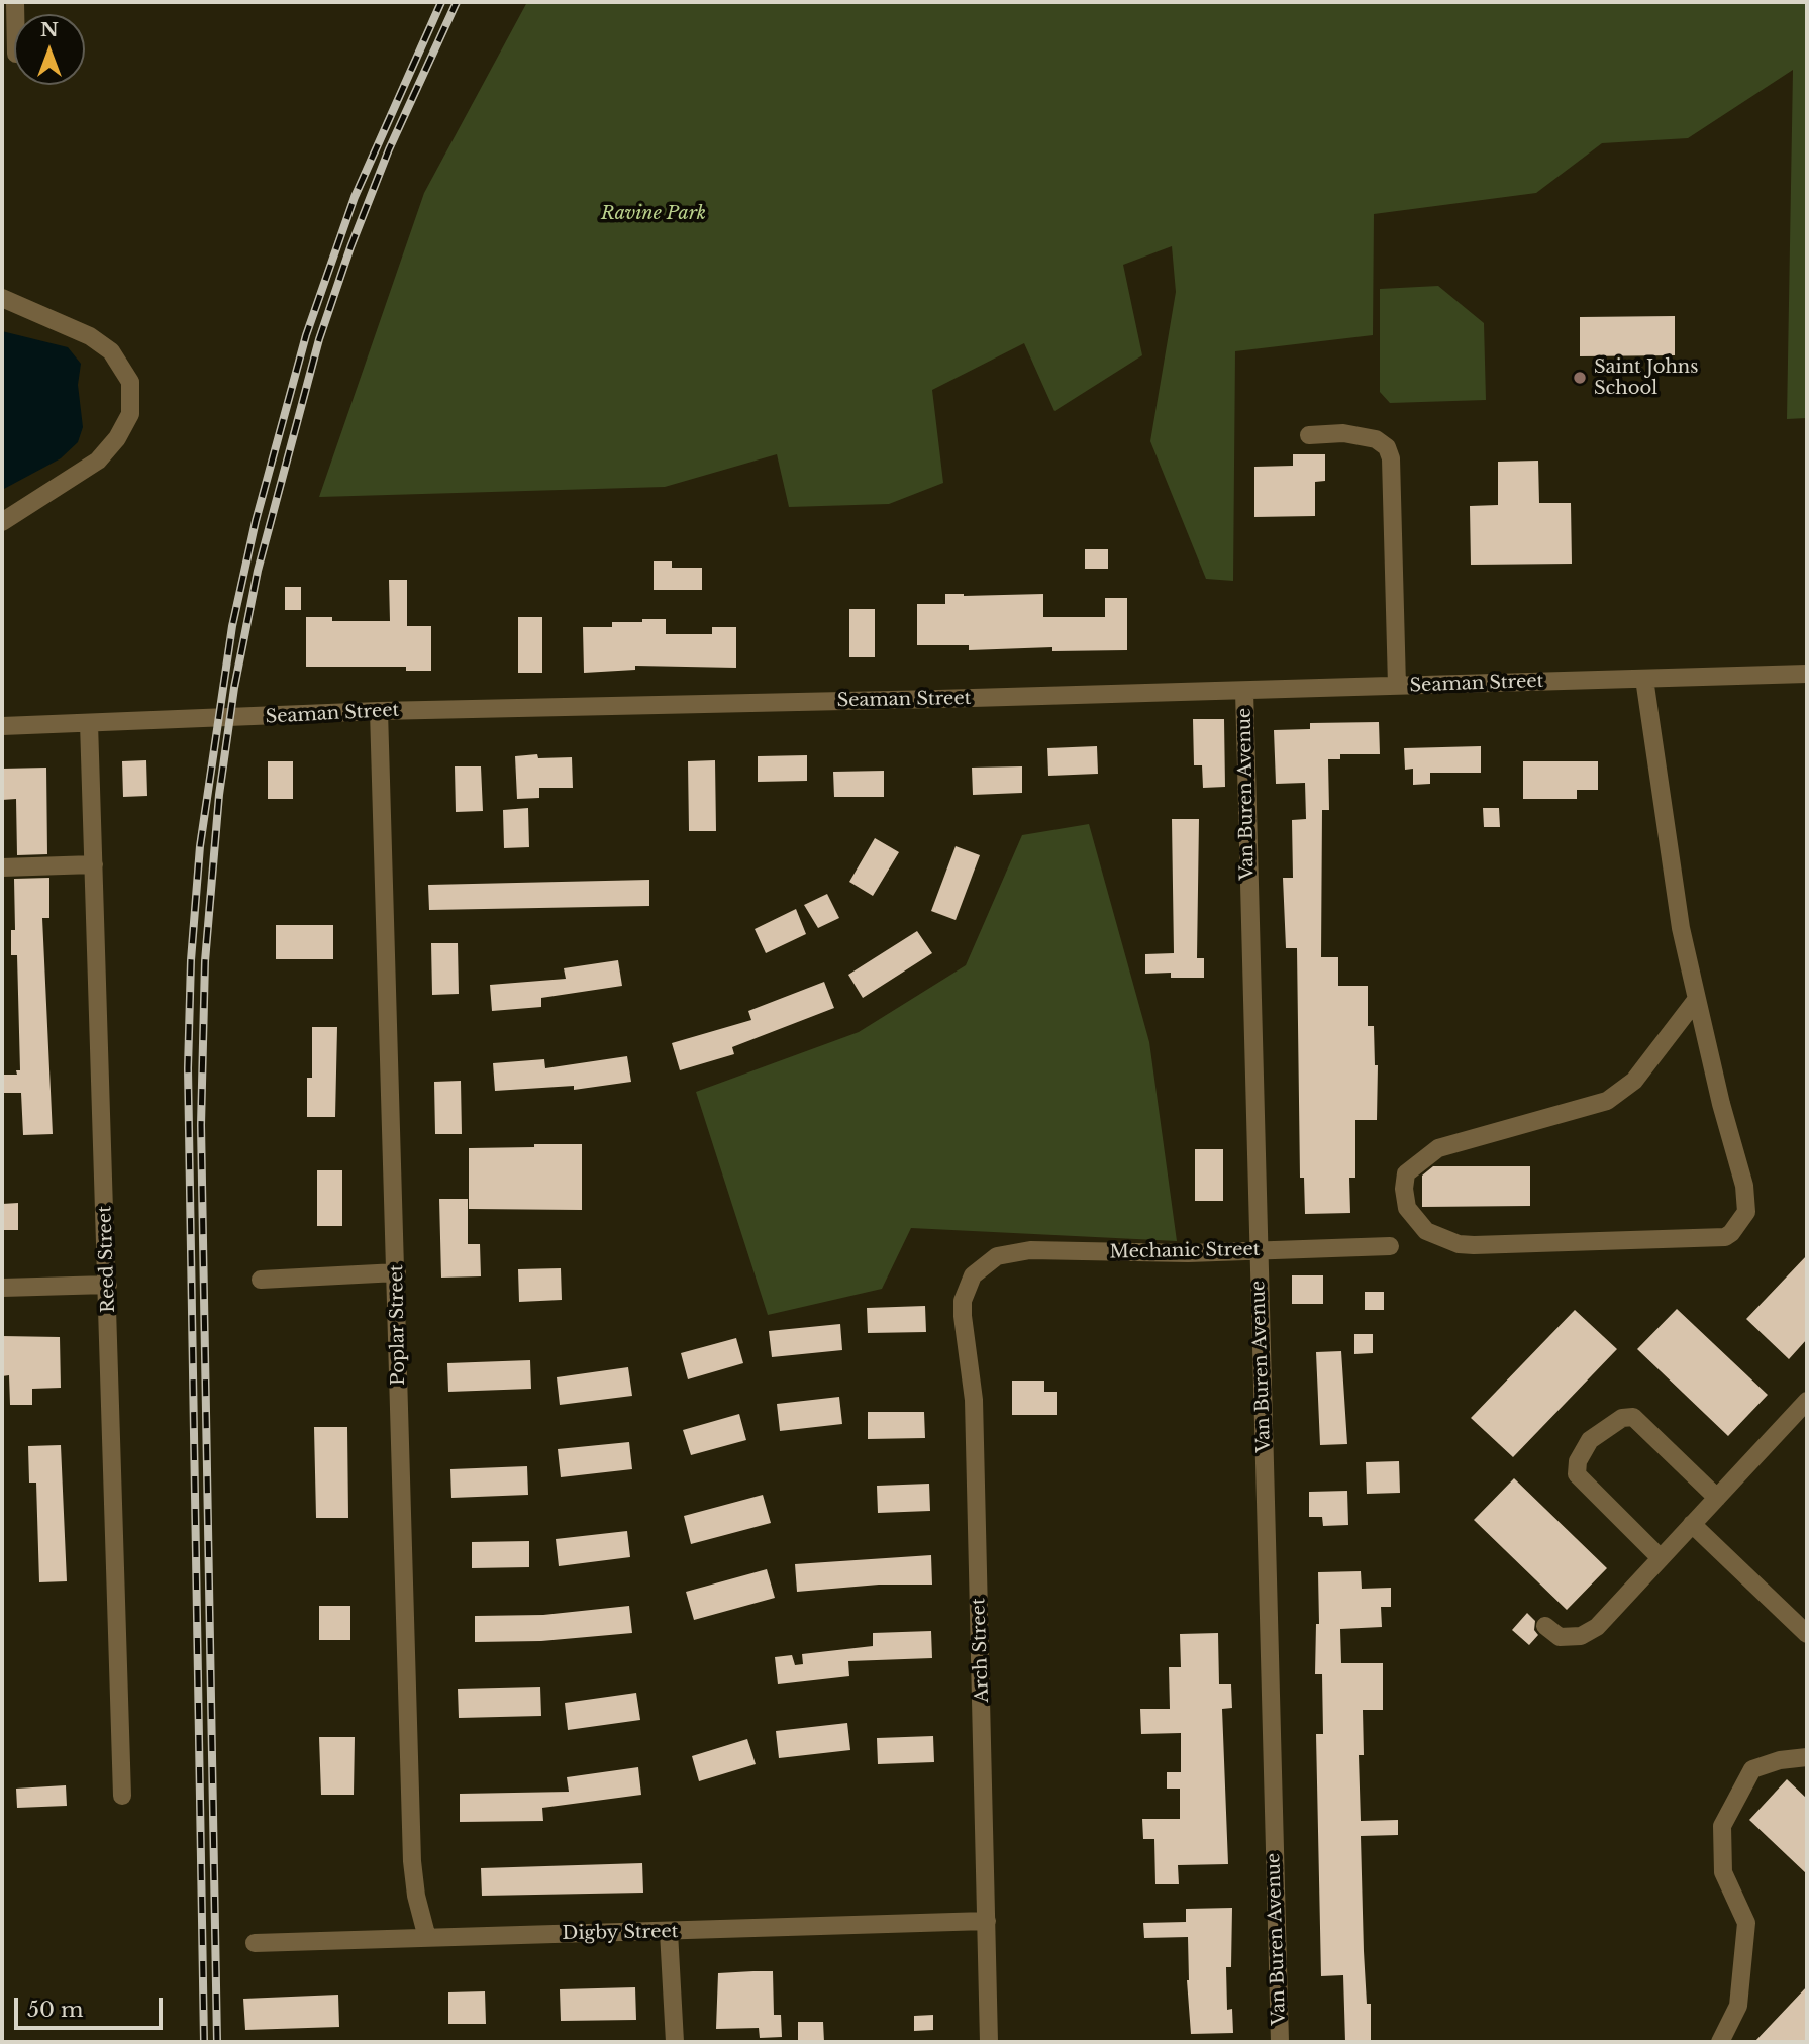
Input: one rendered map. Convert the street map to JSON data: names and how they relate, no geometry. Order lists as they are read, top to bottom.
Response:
{
  "streets": {
    "street": [
      "Seaman Street",
      "Van Buren Avenue",
      "Mechanic Street",
      "Reed Street",
      "Poplar Street",
      "Arch Street",
      "Digby Street"
    ]
  },
  "crossings": [
    ["Seaman Street", "Van Buren Avenue"],
    ["Seaman Street", "Reed Street"],
    ["Seaman Street", "Poplar Street"],
    ["Van Buren Avenue", "Mechanic Street"],
    ["Mechanic Street", "Arch Street"],
    ["Poplar Street", "Digby Street"],
    ["Arch Street", "Digby Street"]
  ],
  "parks": ["Ravine Park"],
  "places": ["Saint Johns School"],
  "scale_bar": "50 m",
  "north": "top"
}
